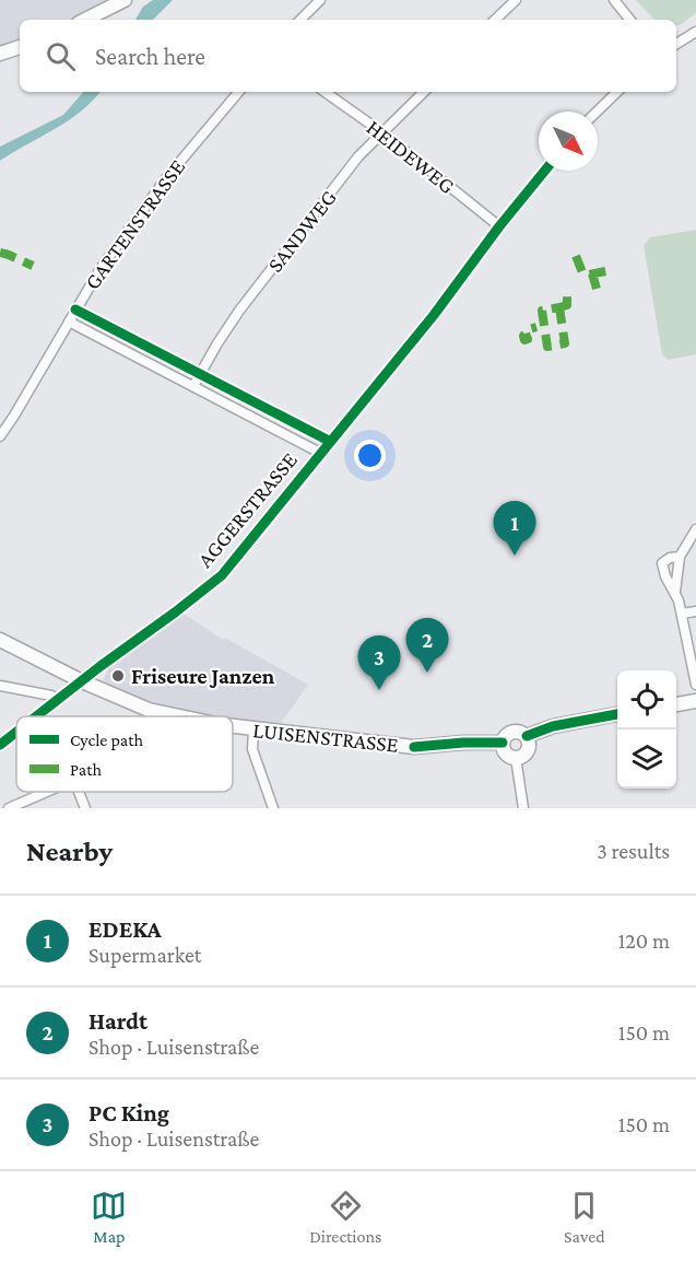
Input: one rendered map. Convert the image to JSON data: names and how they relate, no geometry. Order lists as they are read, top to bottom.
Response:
{
  "streets": {
    "main road": ["LUISENSTRASSE"],
    "street": [
      "HEIDEWEG",
      "GARTENSTRASSE",
      "SANDWEG",
      "AGGERSTRASSE"
    ]
  },
  "crossings": [
    ["HEIDEWEG", "SANDWEG"],
    ["HEIDEWEG", "AGGERSTRASSE"]
  ],
  "places": ["Friseure Janzen"],
  "legend": ["Cycle path", "Path"],
  "north": "bottom right",
  "page": {
    "search": "Search here",
    "pins": ["1", "2", "3"],
    "heading": ["Nearby", "3 results"],
    "list": [
      {
        "mark": "1",
        "name": "EDEKA",
        "note": "Supermarket",
        "value": "120 m"
      },
      {
        "mark": "2",
        "name": "Hardt",
        "note": "Shop · Luisenstraße",
        "value": "150 m"
      },
      {
        "mark": "3",
        "name": "PC King",
        "note": "Shop · Luisenstraße",
        "value": "150 m"
      }
    ],
    "nav": ["Map", "Directions", "Saved"]
  }
}
